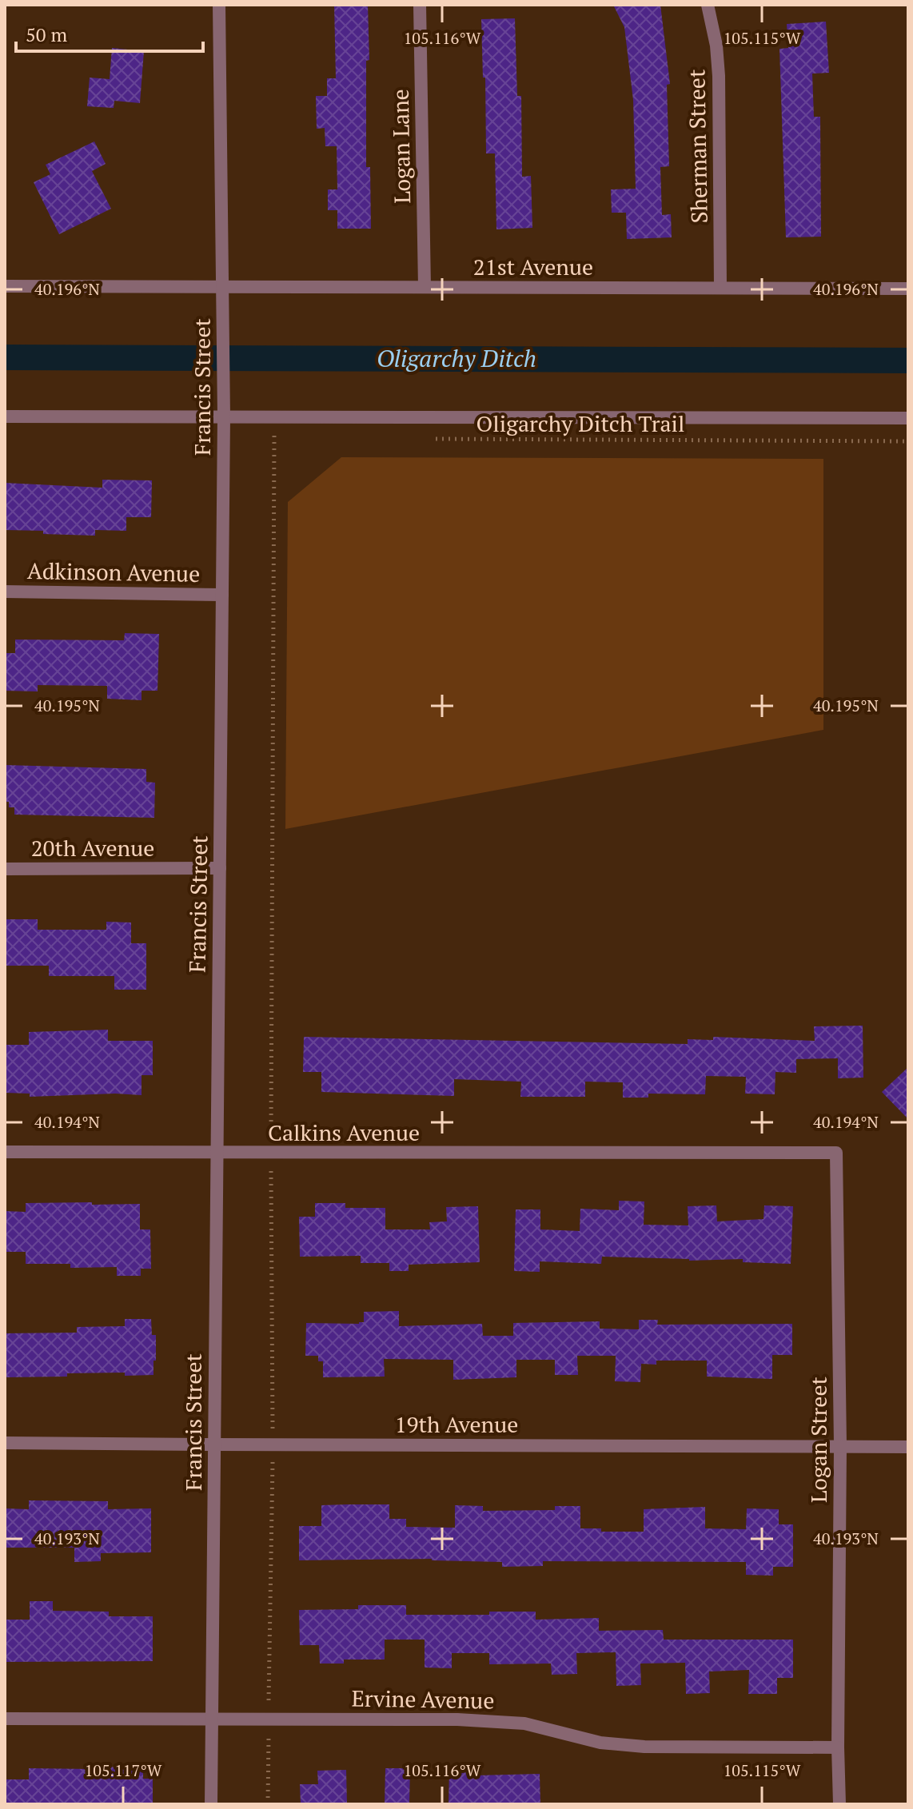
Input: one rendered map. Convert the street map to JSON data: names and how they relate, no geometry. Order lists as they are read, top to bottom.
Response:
{
  "streets": {
    "street": [
      "Logan Lane",
      "Sherman Street",
      "21st Avenue",
      "Francis Street",
      "Adkinson Avenue",
      "20th Avenue",
      "Calkins Avenue",
      "19th Avenue",
      "Logan Street",
      "Ervine Avenue"
    ],
    "path": ["Oligarchy Ditch Trail"]
  },
  "crossings": [
    ["Logan Lane", "21st Avenue"],
    ["Sherman Street", "21st Avenue"],
    ["21st Avenue", "Francis Street"],
    ["Francis Street", "Adkinson Avenue"],
    ["Francis Street", "20th Avenue"],
    ["Francis Street", "Calkins Avenue"],
    ["Francis Street", "19th Avenue"],
    ["Francis Street", "Ervine Avenue"],
    ["Calkins Avenue", "Logan Street"],
    ["19th Avenue", "Logan Street"],
    ["Logan Street", "Ervine Avenue"]
  ],
  "water": ["Oligarchy Ditch"],
  "scale_bar": "50 m",
  "coordinates": [
    "105.116°W",
    "105.115°W",
    "40.196°N",
    "40.195°N",
    "40.194°N",
    "40.193°N",
    "105.117°W"
  ]
}
